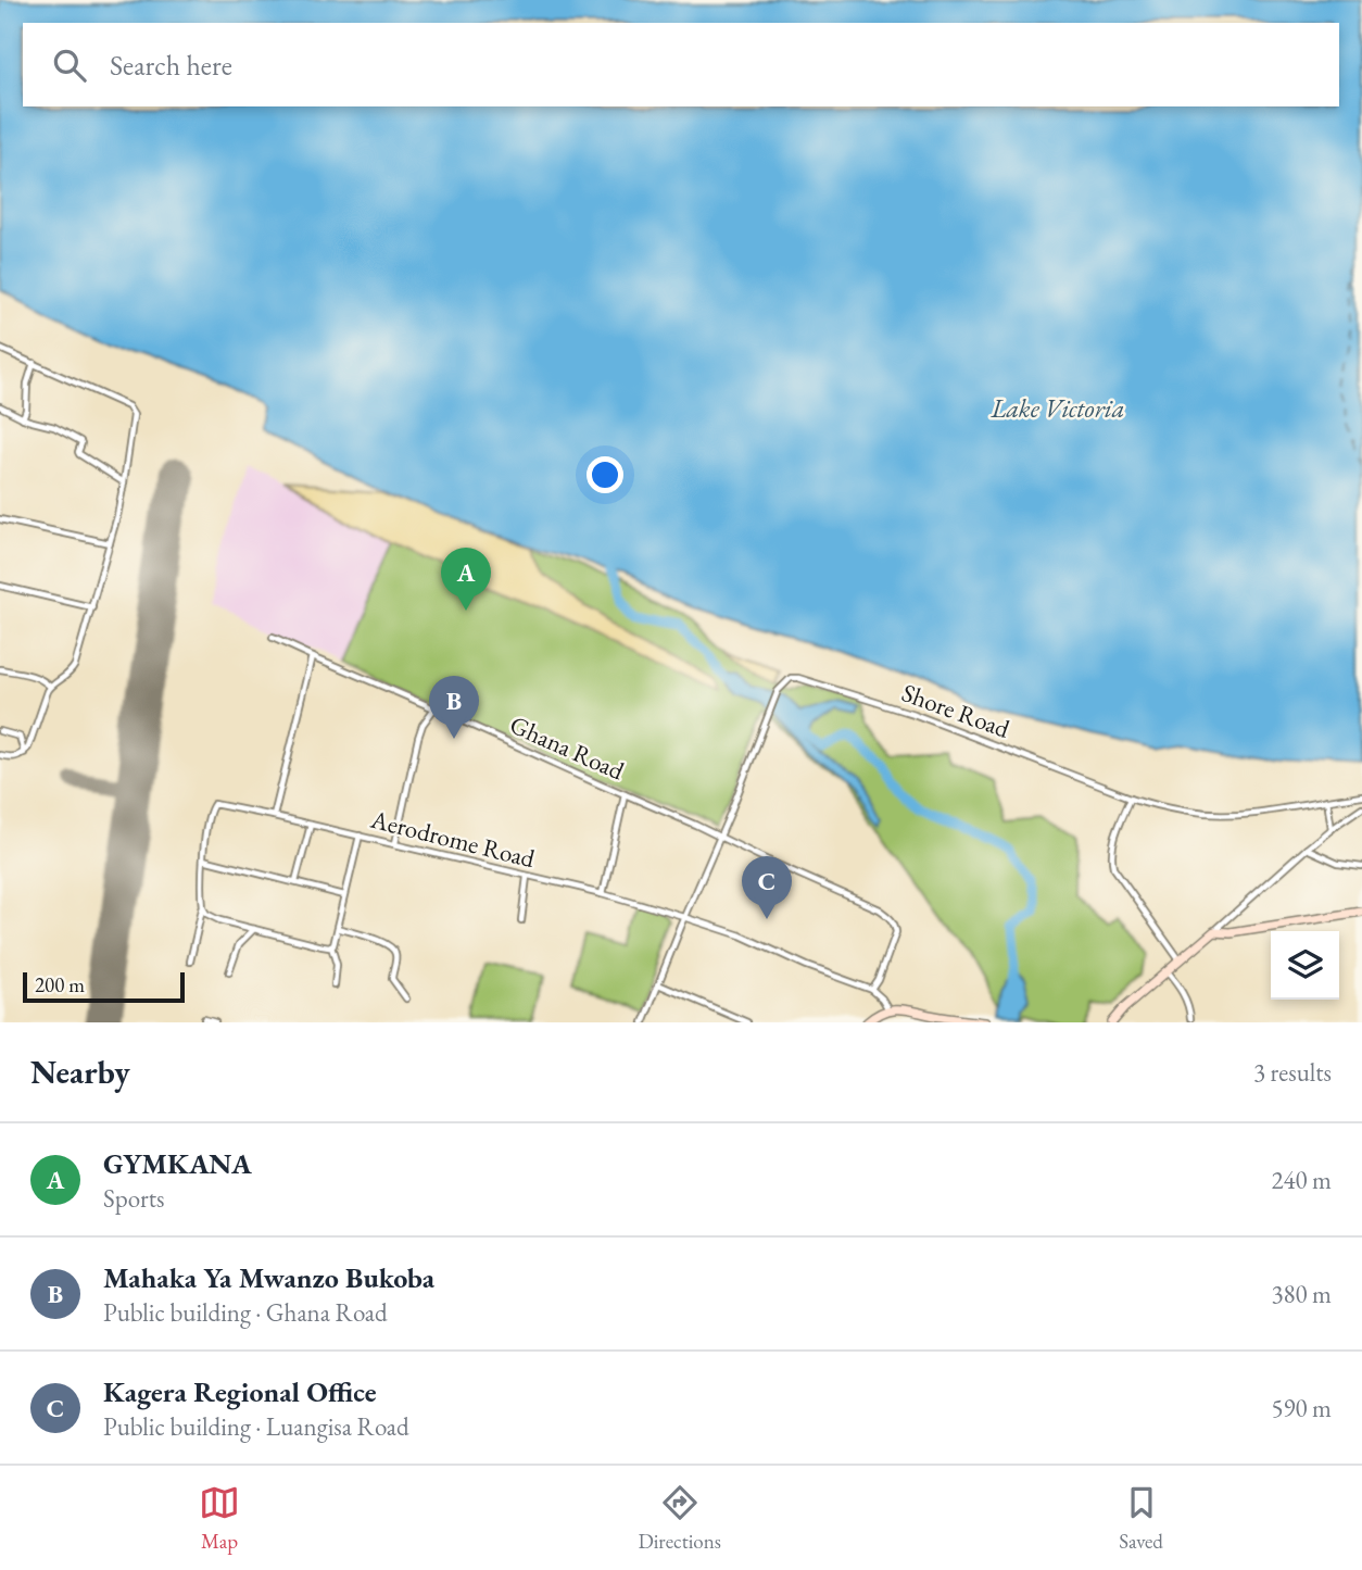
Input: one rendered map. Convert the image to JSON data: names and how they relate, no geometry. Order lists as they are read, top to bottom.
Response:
{
  "streets": {
    "street": ["Shore Road", "Ghana Road", "Aerodrome Road"]
  },
  "crossings": [
    ["Shore Road", "Ghana Road"],
    ["Shore Road", "Aerodrome Road"],
    ["Ghana Road", "Aerodrome Road"]
  ],
  "water": ["Lake Victoria"],
  "scale_bar": "200 m",
  "page": {
    "search": "Search here",
    "pins": ["A", "B", "C"],
    "scale": "200 m",
    "heading": ["Nearby", "3 results"],
    "list": [
      {
        "mark": "A",
        "name": "GYMKANA",
        "note": "Sports",
        "value": "240 m"
      },
      {
        "mark": "B",
        "name": "Mahaka Ya Mwanzo Bukoba",
        "note": "Public building · Ghana Road",
        "value": "380 m"
      },
      {
        "mark": "C",
        "name": "Kagera Regional Office",
        "note": "Public building · Luangisa Road",
        "value": "590 m"
      }
    ],
    "nav": ["Map", "Directions", "Saved"]
  }
}
